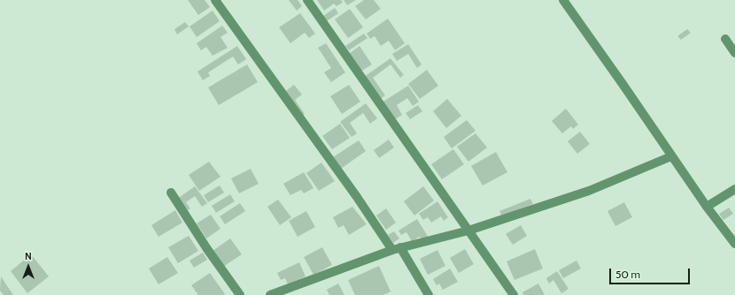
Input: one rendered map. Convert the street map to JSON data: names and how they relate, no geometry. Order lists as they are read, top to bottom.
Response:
{
  "scale_bar": "50 m",
  "north": "top"
}
